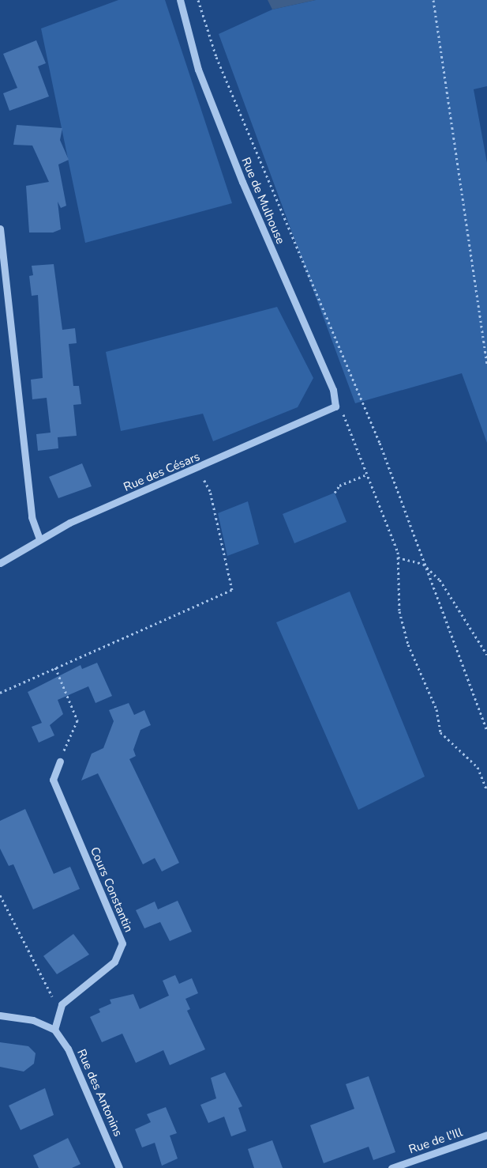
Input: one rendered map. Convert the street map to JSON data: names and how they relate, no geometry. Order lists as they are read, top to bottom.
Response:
{
  "streets": {
    "street": [
      "Rue de Mulhouse",
      "Rue des Césars",
      "Cours Constantin",
      "Rue des Antonins",
      "Rue de l'Ill"
    ]
  },
  "crossings": [
    ["Rue de Mulhouse", "Rue des Césars"]
  ]
}
